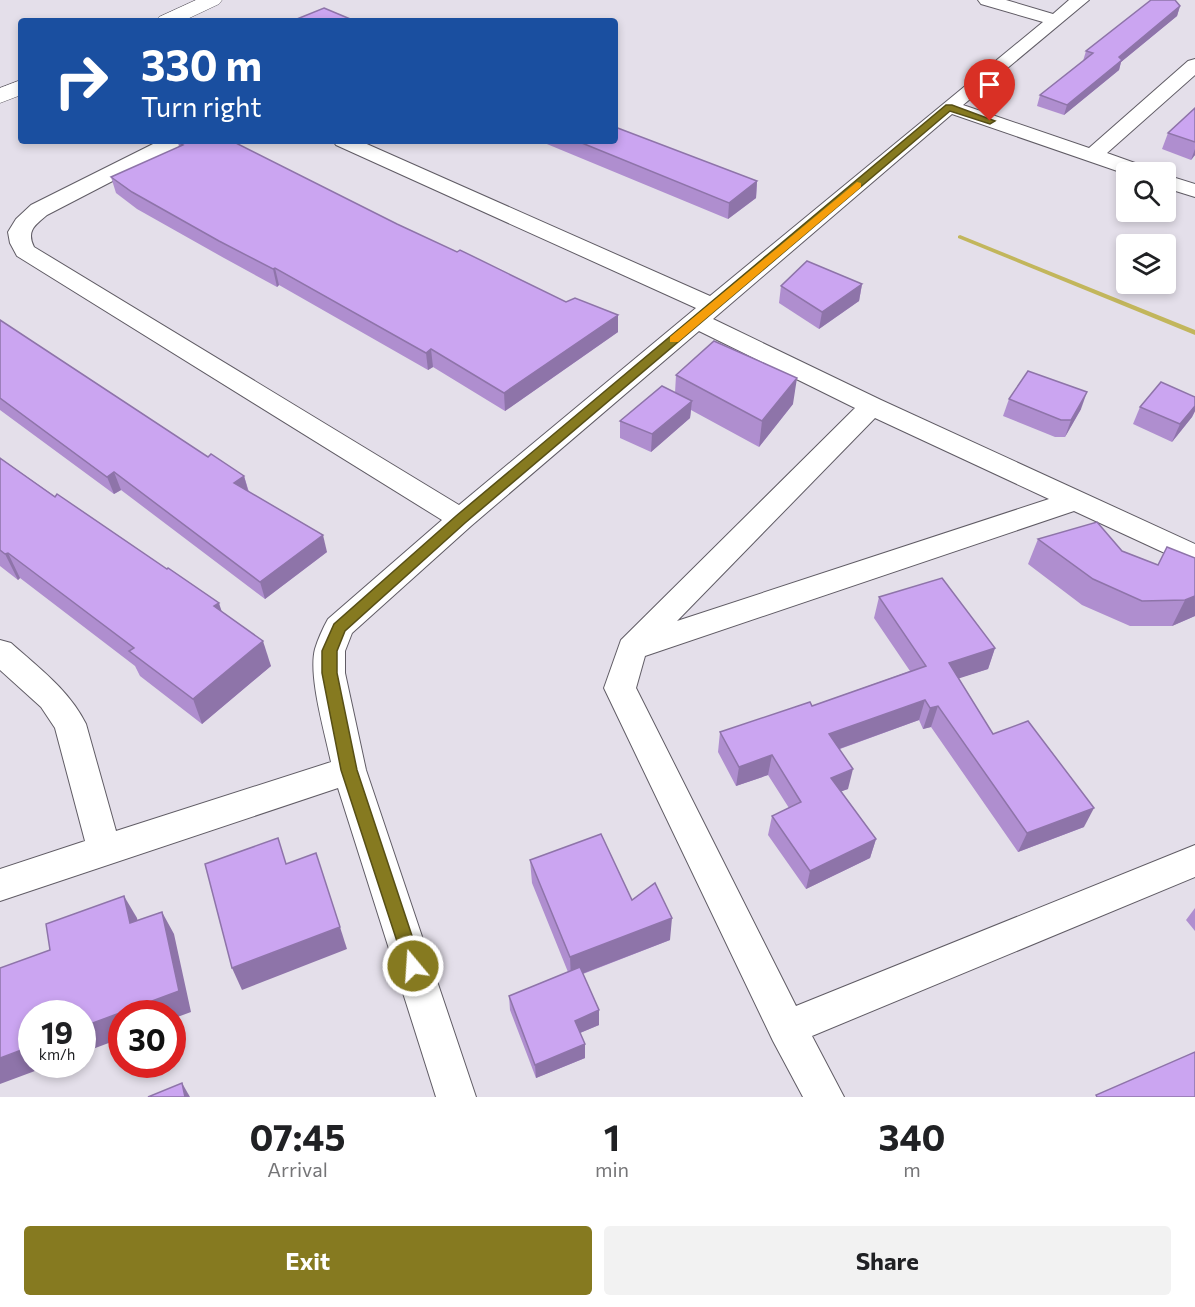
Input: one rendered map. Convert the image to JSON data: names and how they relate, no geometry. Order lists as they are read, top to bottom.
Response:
{
  "page": {
    "turn": ["330 m", "Turn right"],
    "speed": "19 km/h",
    "limit": "30",
    "eta": [
      "07:45",
      "Arrival",
      "1",
      "min",
      "340",
      "m"
    ],
    "buttons": ["Exit", "Share"]
  }
}
